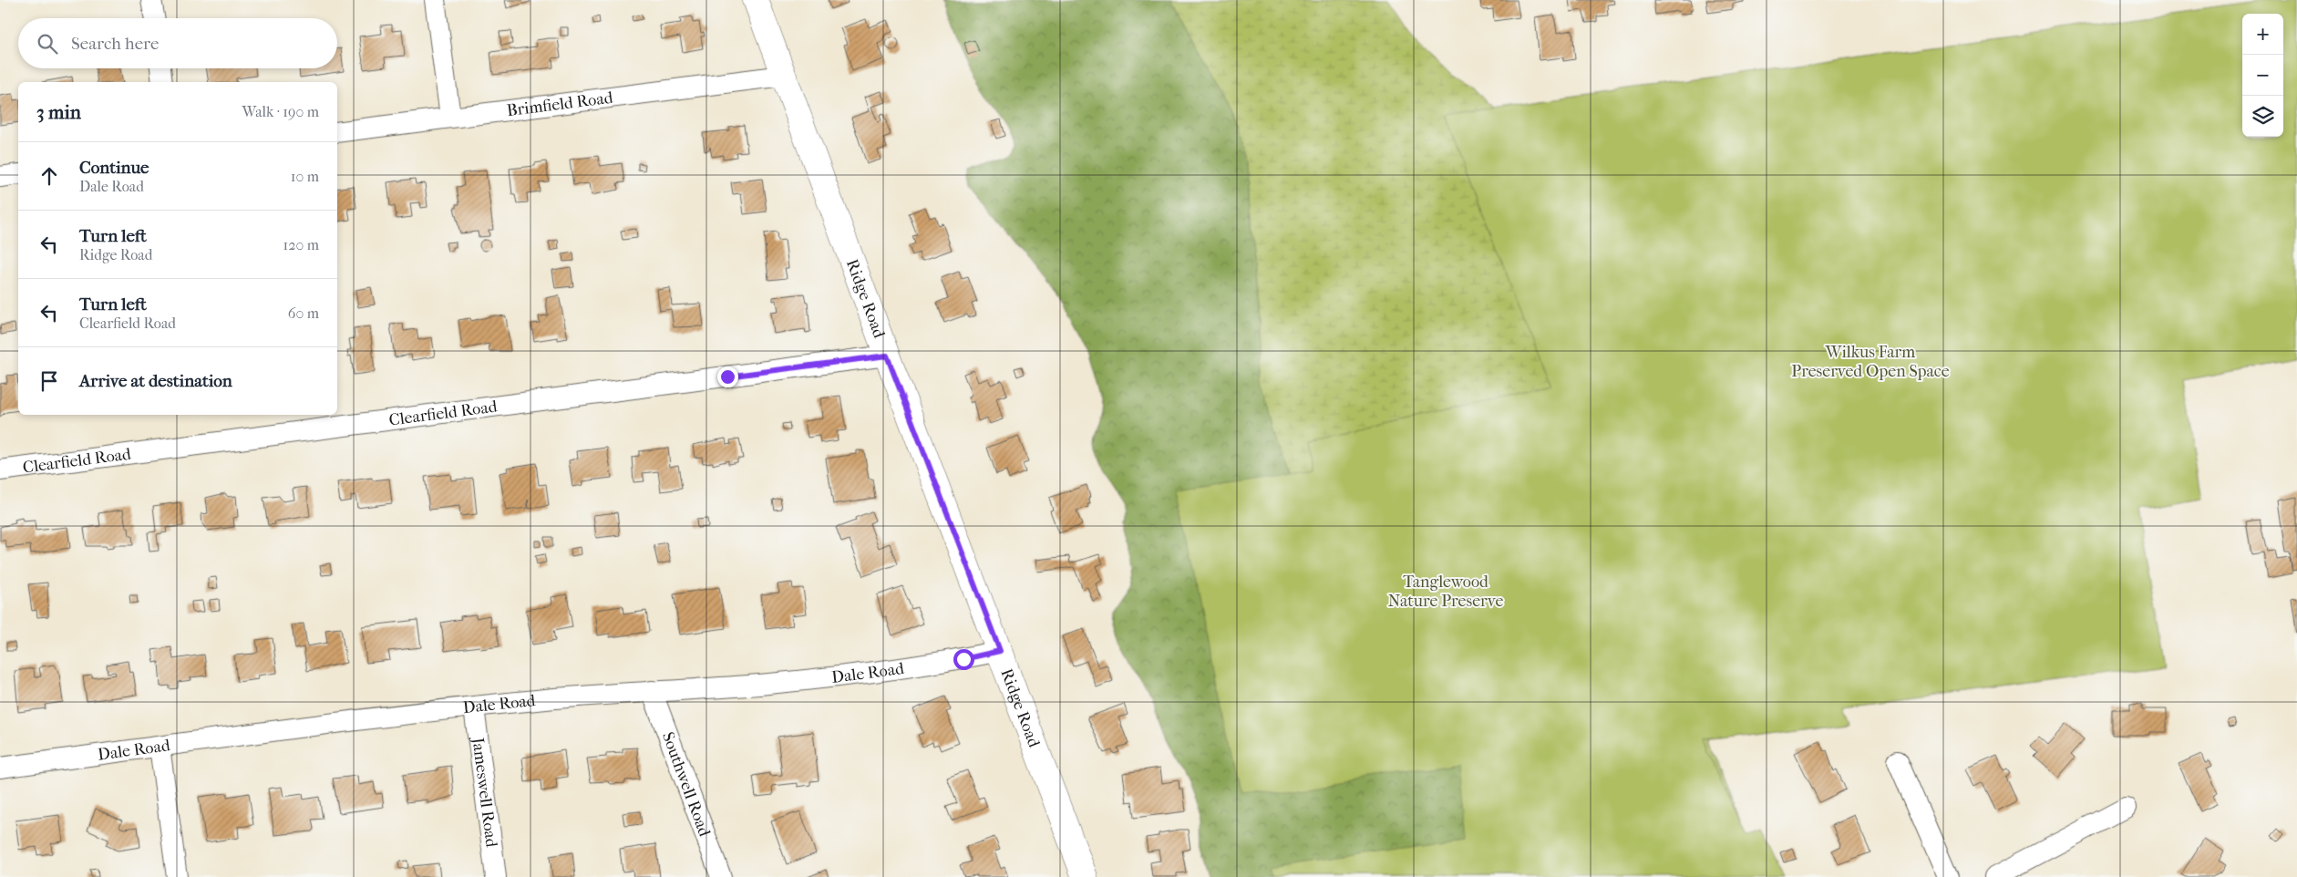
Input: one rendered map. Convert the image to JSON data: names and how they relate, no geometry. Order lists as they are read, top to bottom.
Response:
{
  "streets": {
    "street": [
      "Brimfield Road",
      "Ridge Road",
      "Clearfield Road",
      "Dale Road",
      "Southwell Road",
      "Jameswell Road"
    ]
  },
  "crossings": [
    ["Brimfield Road", "Ridge Road"],
    ["Ridge Road", "Clearfield Road"],
    ["Ridge Road", "Dale Road"],
    ["Dale Road", "Southwell Road"],
    ["Dale Road", "Jameswell Road"]
  ],
  "parks": ["Wilkus Farm Preserved Open Space", "Tanglewood Nature Preserve"],
  "page": {
    "map_buttons": ["+", "−"],
    "search": "Search here",
    "heading": ["3 min", "Walk · 190 m"],
    "list": [
      ["Continue", "Dale Road", "10 m"],
      ["Turn left", "Ridge Road", "120 m"],
      ["Turn left", "Clearfield Road", "60 m"],
      "Arrive at destination"
    ]
  }
}
